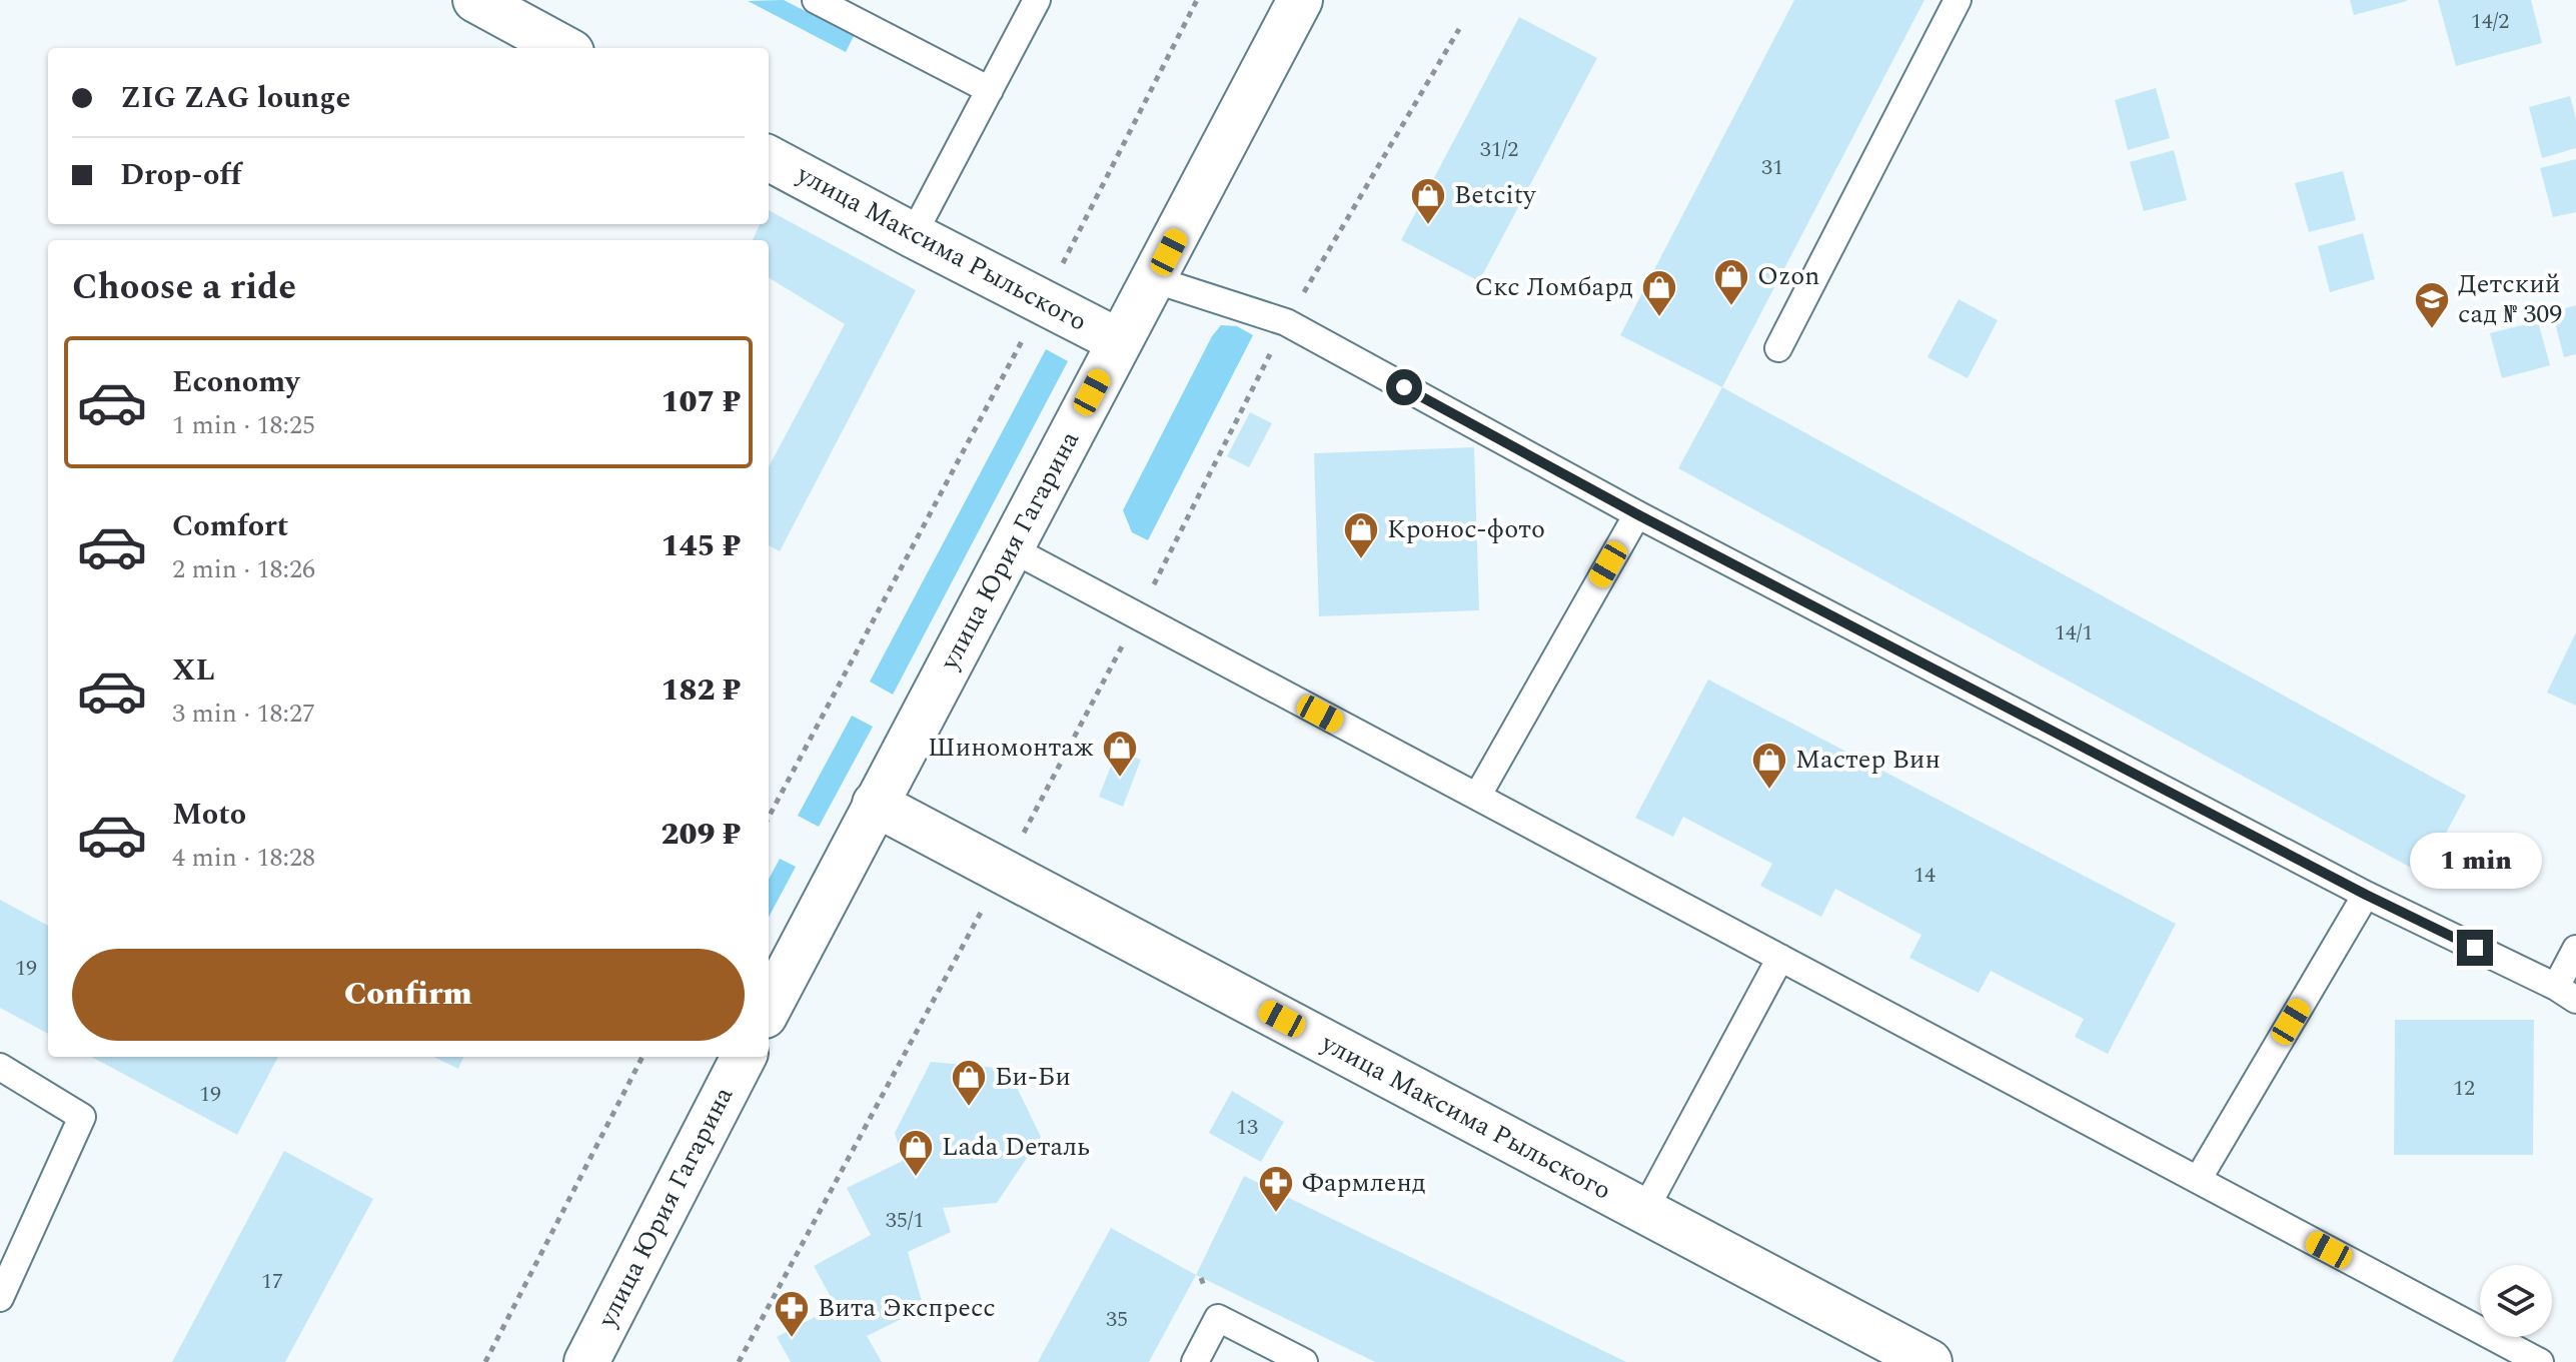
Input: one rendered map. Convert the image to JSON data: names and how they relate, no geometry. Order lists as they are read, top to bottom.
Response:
{
  "streets": {
    "street": ["улица Максима Рыльского", "улица Юрия Гагарина"]
  },
  "crossings": [
    ["улица Максима Рыльского", "улица Юрия Гагарина"]
  ],
  "places": {
    "shop": [
      "Betcity",
      "Ozon",
      "Скс Ломбард",
      "Кронос-фото",
      "Шиномонтаж",
      "Мастер Вин",
      "Би-Би",
      "Lada Dеталь"
    ],
    "school or university": ["Детский сад № 309"],
    "pharmacy": ["Фармленд", "Вита Экспресс"]
  },
  "house_numbers": [
    "14/2",
    "31/2",
    "31",
    "14/1",
    "14",
    "19",
    "12",
    "19",
    "13",
    "35/1",
    "17",
    "35"
  ],
  "page": {
    "banner": ["ZIG ZAG lounge", "Drop-off"],
    "heading": "Choose a ride",
    "list": [
      {
        "name": "Economy",
        "note": "1 min · 18:25",
        "value": "107 ₽"
      },
      {
        "name": "Comfort",
        "note": "2 min · 18:26",
        "value": "145 ₽"
      },
      {
        "name": "XL",
        "note": "3 min · 18:27",
        "value": "182 ₽"
      },
      {
        "name": "Moto",
        "note": "4 min · 18:28",
        "value": "209 ₽"
      }
    ],
    "bubble": "1 min",
    "buttons": "Confirm"
  }
}
